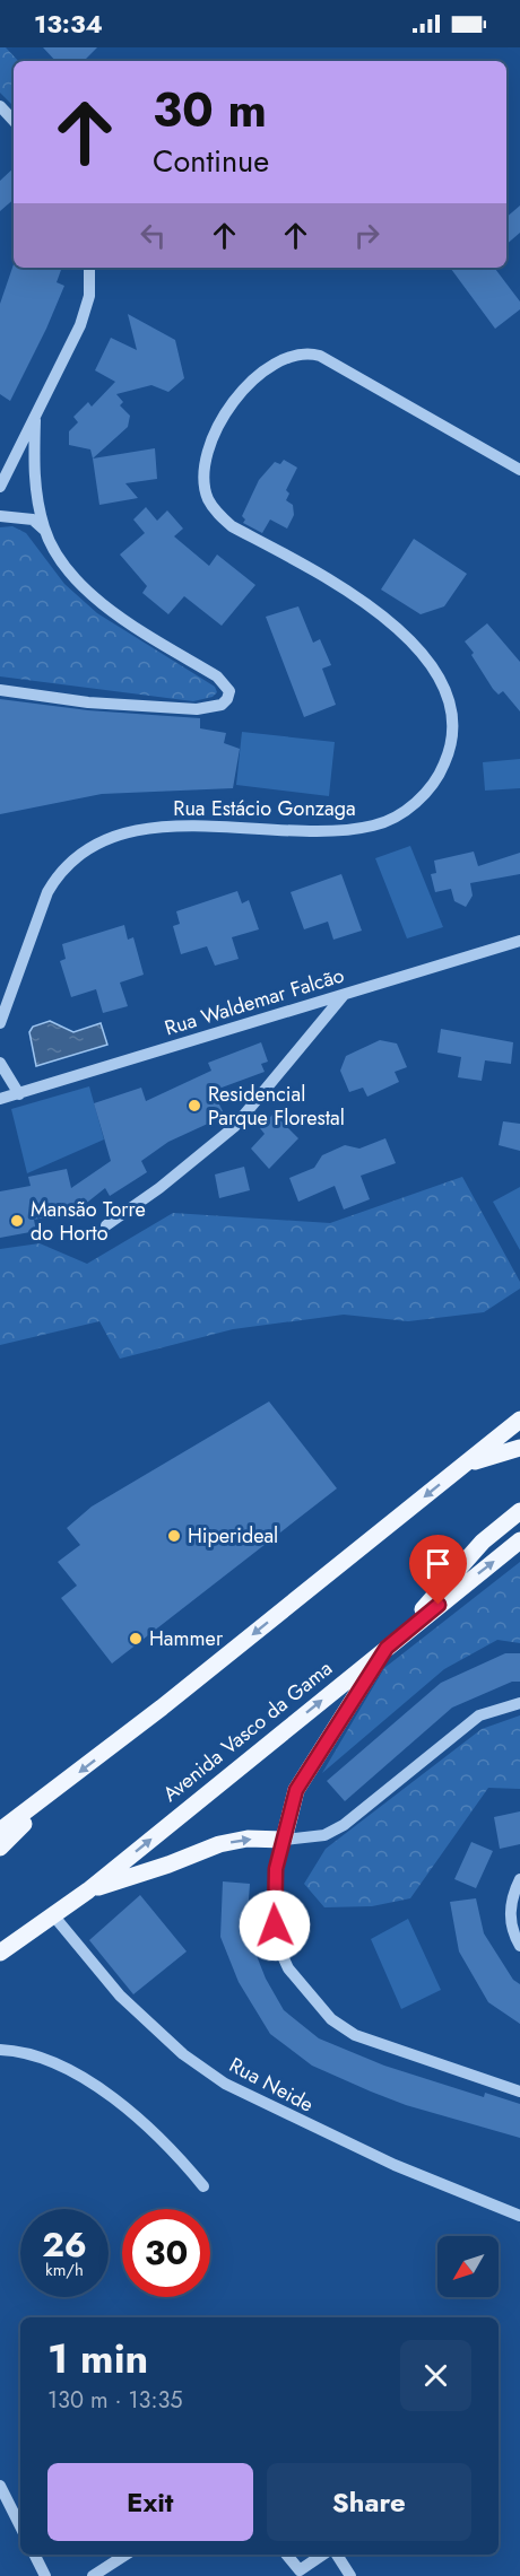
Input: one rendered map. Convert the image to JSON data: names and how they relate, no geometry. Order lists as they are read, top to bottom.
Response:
{
  "streets": {
    "main road": ["Avenida Vasco da Gama"],
    "street": ["Rua Estácio Gonzaga", "Rua Waldemar Falcão", "Rua Neide"]
  },
  "crossings": [
    ["Avenida Vasco da Gama", "Rua Neide"]
  ],
  "places": [
    "Residencial Parque Florestal",
    "Mansão Torre do Horto",
    "Hiperideal",
    "Hammer"
  ],
  "north": "bottom left",
  "page": {
    "status": "13:34",
    "turn": ["30 m", "Continue"],
    "speed": "26 km/h",
    "limit": "30",
    "heading": ["1 min", "130 m · 13:35"],
    "buttons": ["Exit", "Share"]
  }
}
